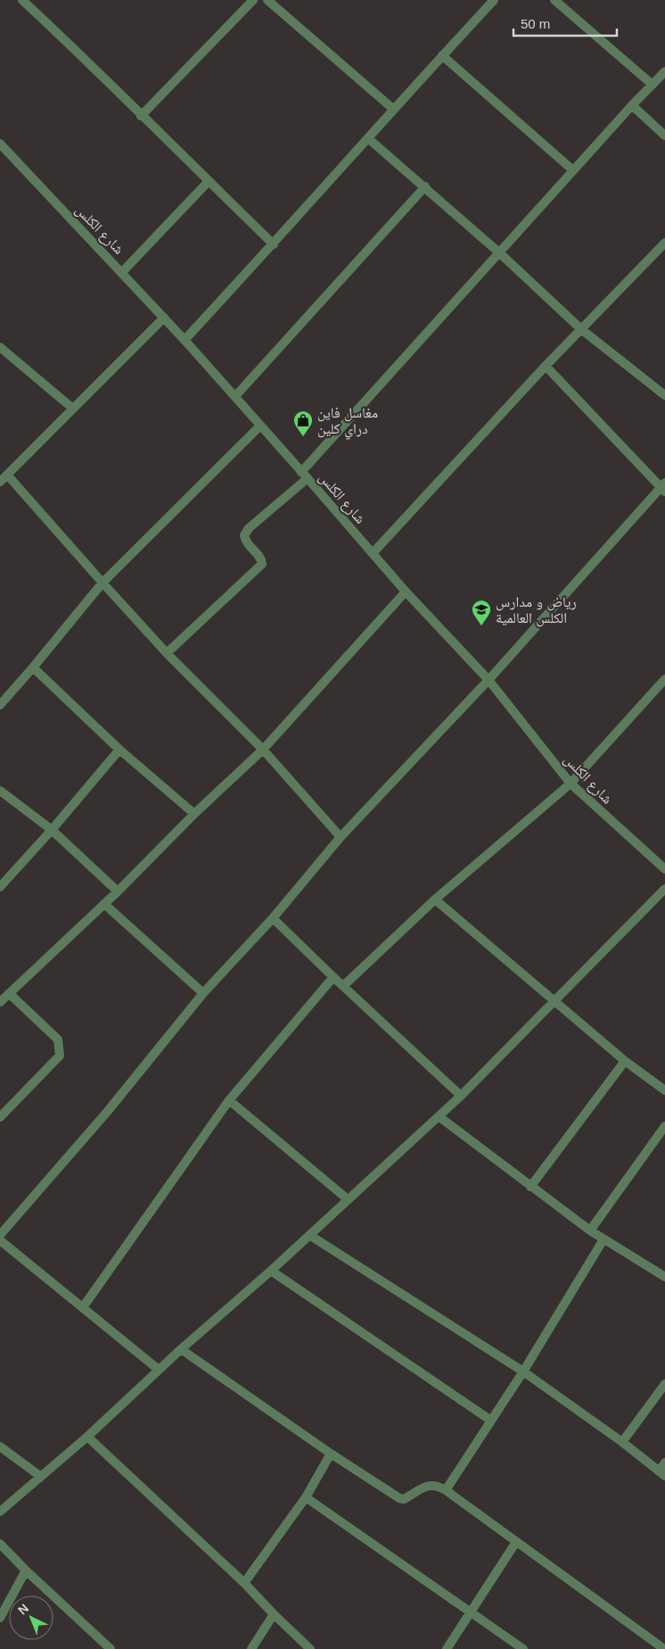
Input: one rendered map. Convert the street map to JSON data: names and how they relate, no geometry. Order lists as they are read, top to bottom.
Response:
{
  "streets": {
    "street": ["شارع الكلس"]
  },
  "places": {
    "shop": ["مغاسل فاين دراي كلين"],
    "school or university": ["رياض و مدارس الكلس العالمية"]
  },
  "scale_bar": "50 m",
  "north": "top left"
}
